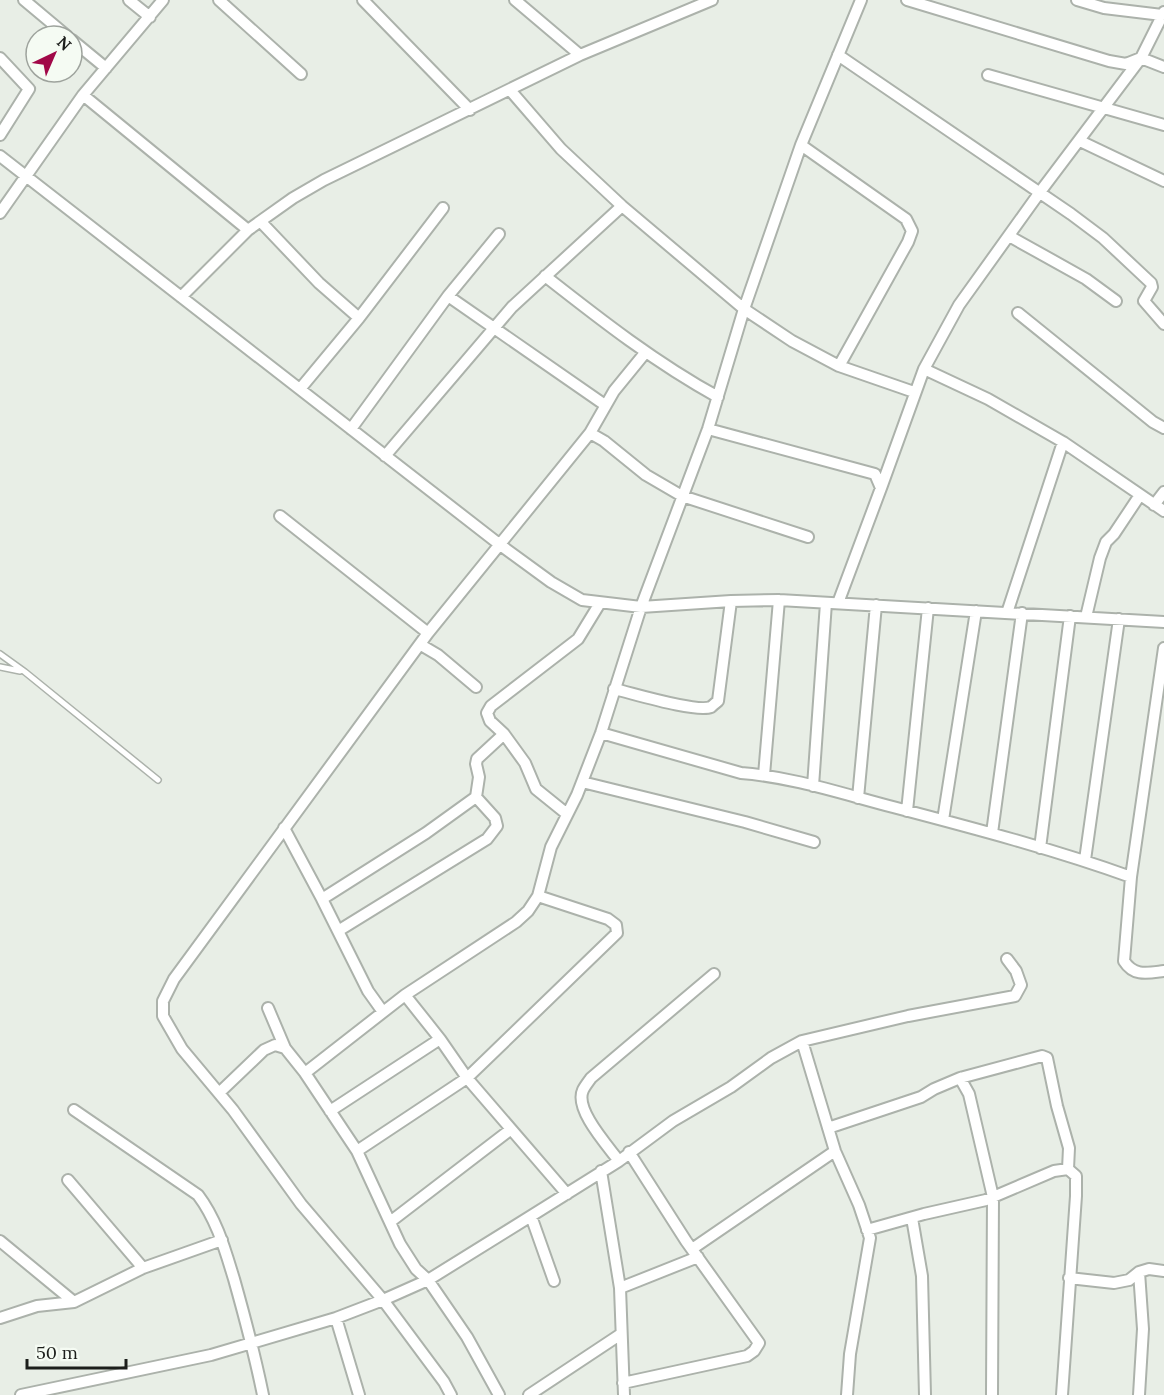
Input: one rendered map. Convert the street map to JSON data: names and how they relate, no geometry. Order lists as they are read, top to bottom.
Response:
{
  "scale_bar": "50 m",
  "north": "top right"
}
